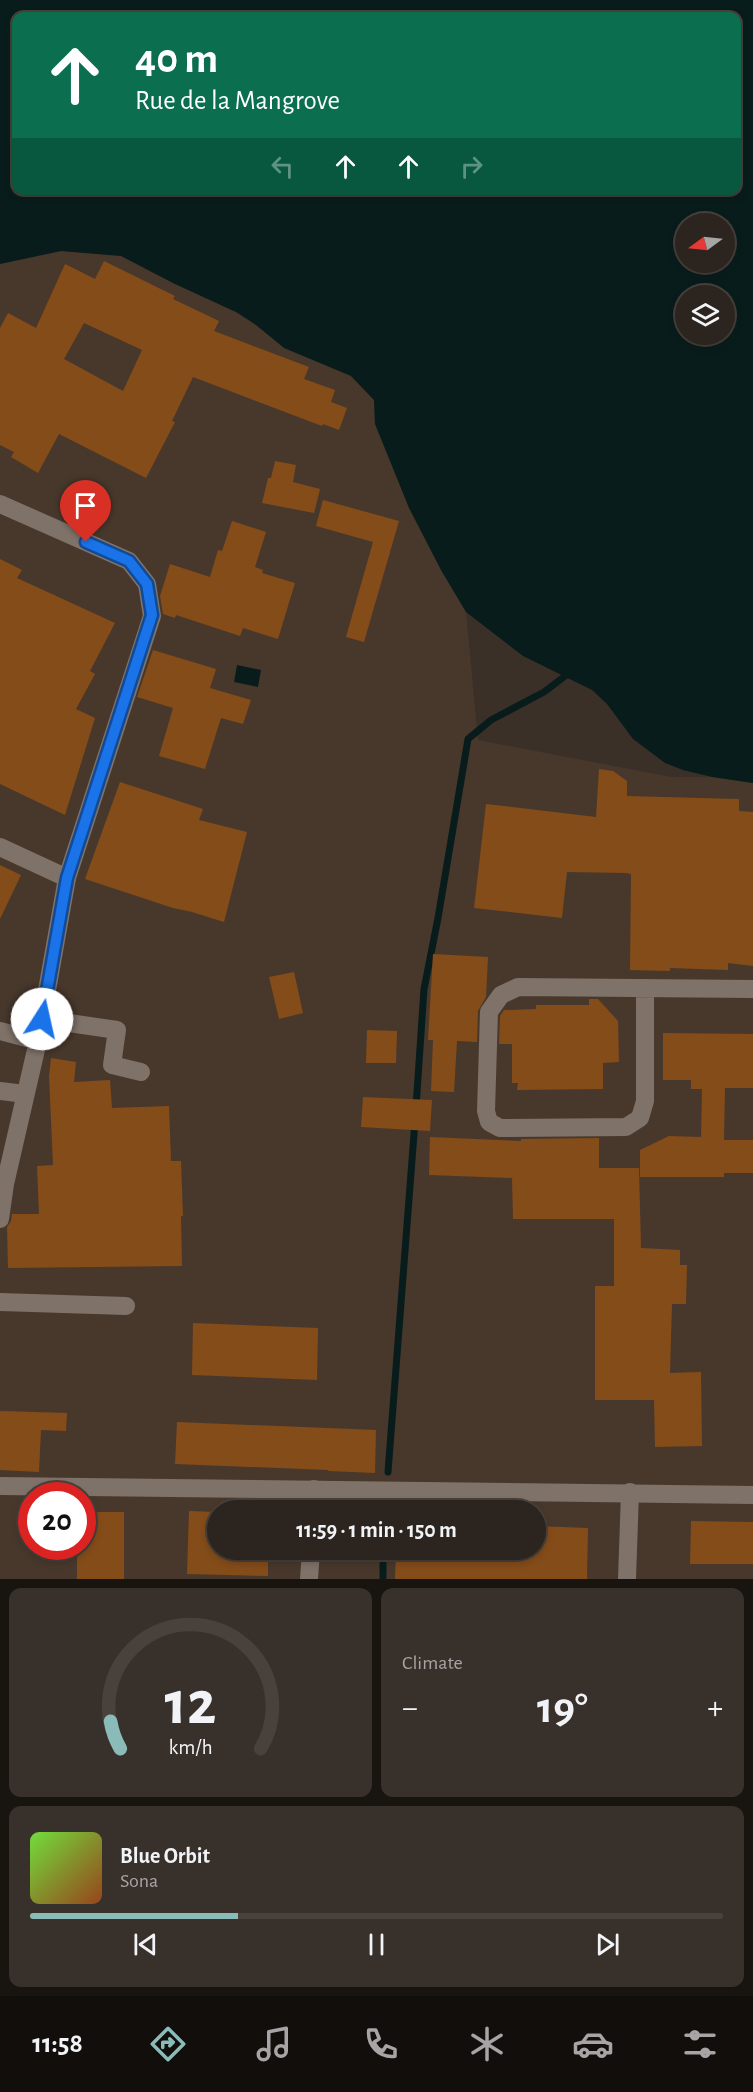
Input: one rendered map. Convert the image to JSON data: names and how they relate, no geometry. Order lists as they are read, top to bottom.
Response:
{
  "north": "left",
  "page": {
    "turn": ["40 m", "Rue de la Mangrove"],
    "limit": "20",
    "trip": "11:59 · 1 min · 150 m",
    "tile": "Climate",
    "heat": ["−", "19°", "+"],
    "song": ["Blue Orbit", "Sona"],
    "tabs": "11:58",
    "gauge": ["12", "km/h"]
  }
}
